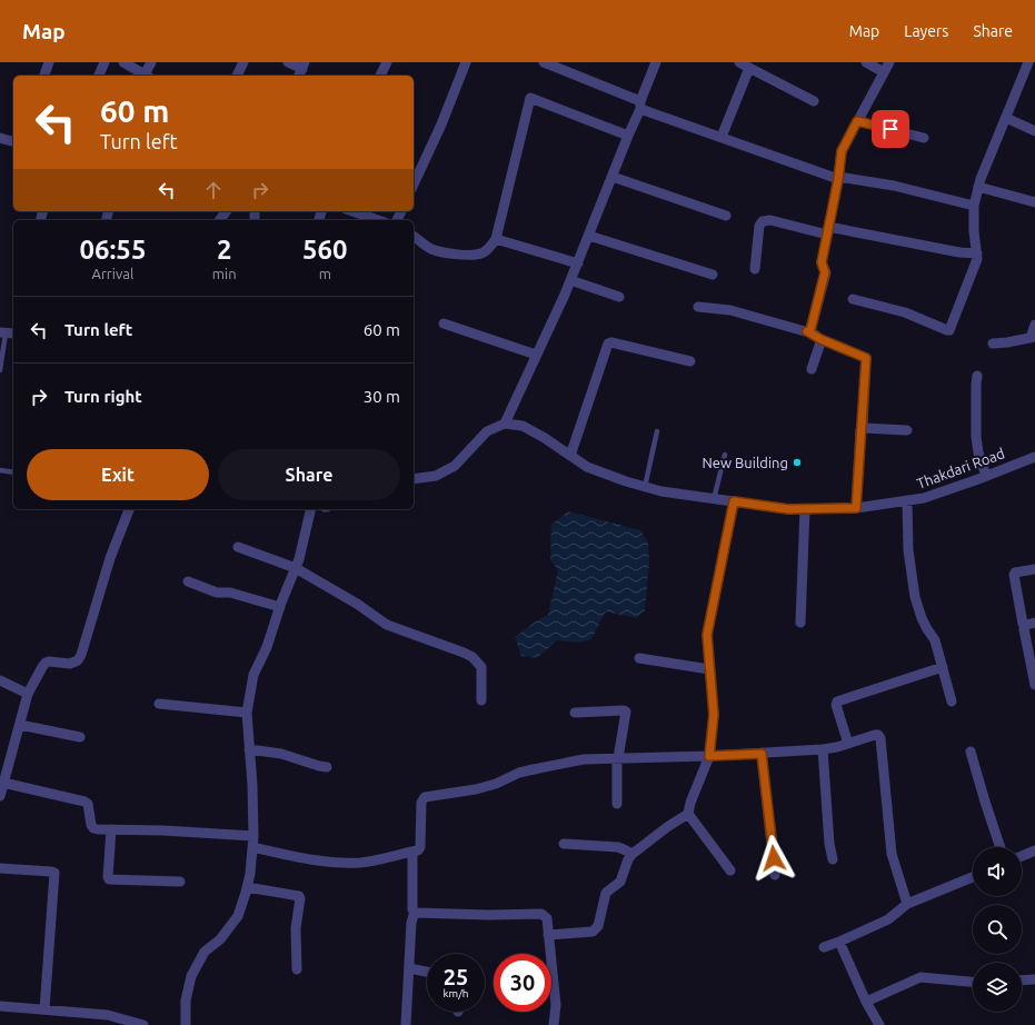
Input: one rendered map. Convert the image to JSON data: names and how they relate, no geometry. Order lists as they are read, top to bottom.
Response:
{
  "streets": {
    "street": ["Thakdari Road"]
  },
  "places": ["New Building"],
  "page": {
    "header": "Map",
    "nav": ["Map", "Layers", "Share"],
    "turn": ["60 m", "Turn left"],
    "eta": [
      "06:55",
      "Arrival",
      "2",
      "min",
      "560",
      "m"
    ],
    "list": [
      {
        "name": "Turn left",
        "value": "60 m"
      },
      {
        "name": "Turn right",
        "value": "30 m"
      }
    ],
    "buttons": ["Exit", "Share"],
    "speed": "25 km/h",
    "limit": "30"
  }
}
